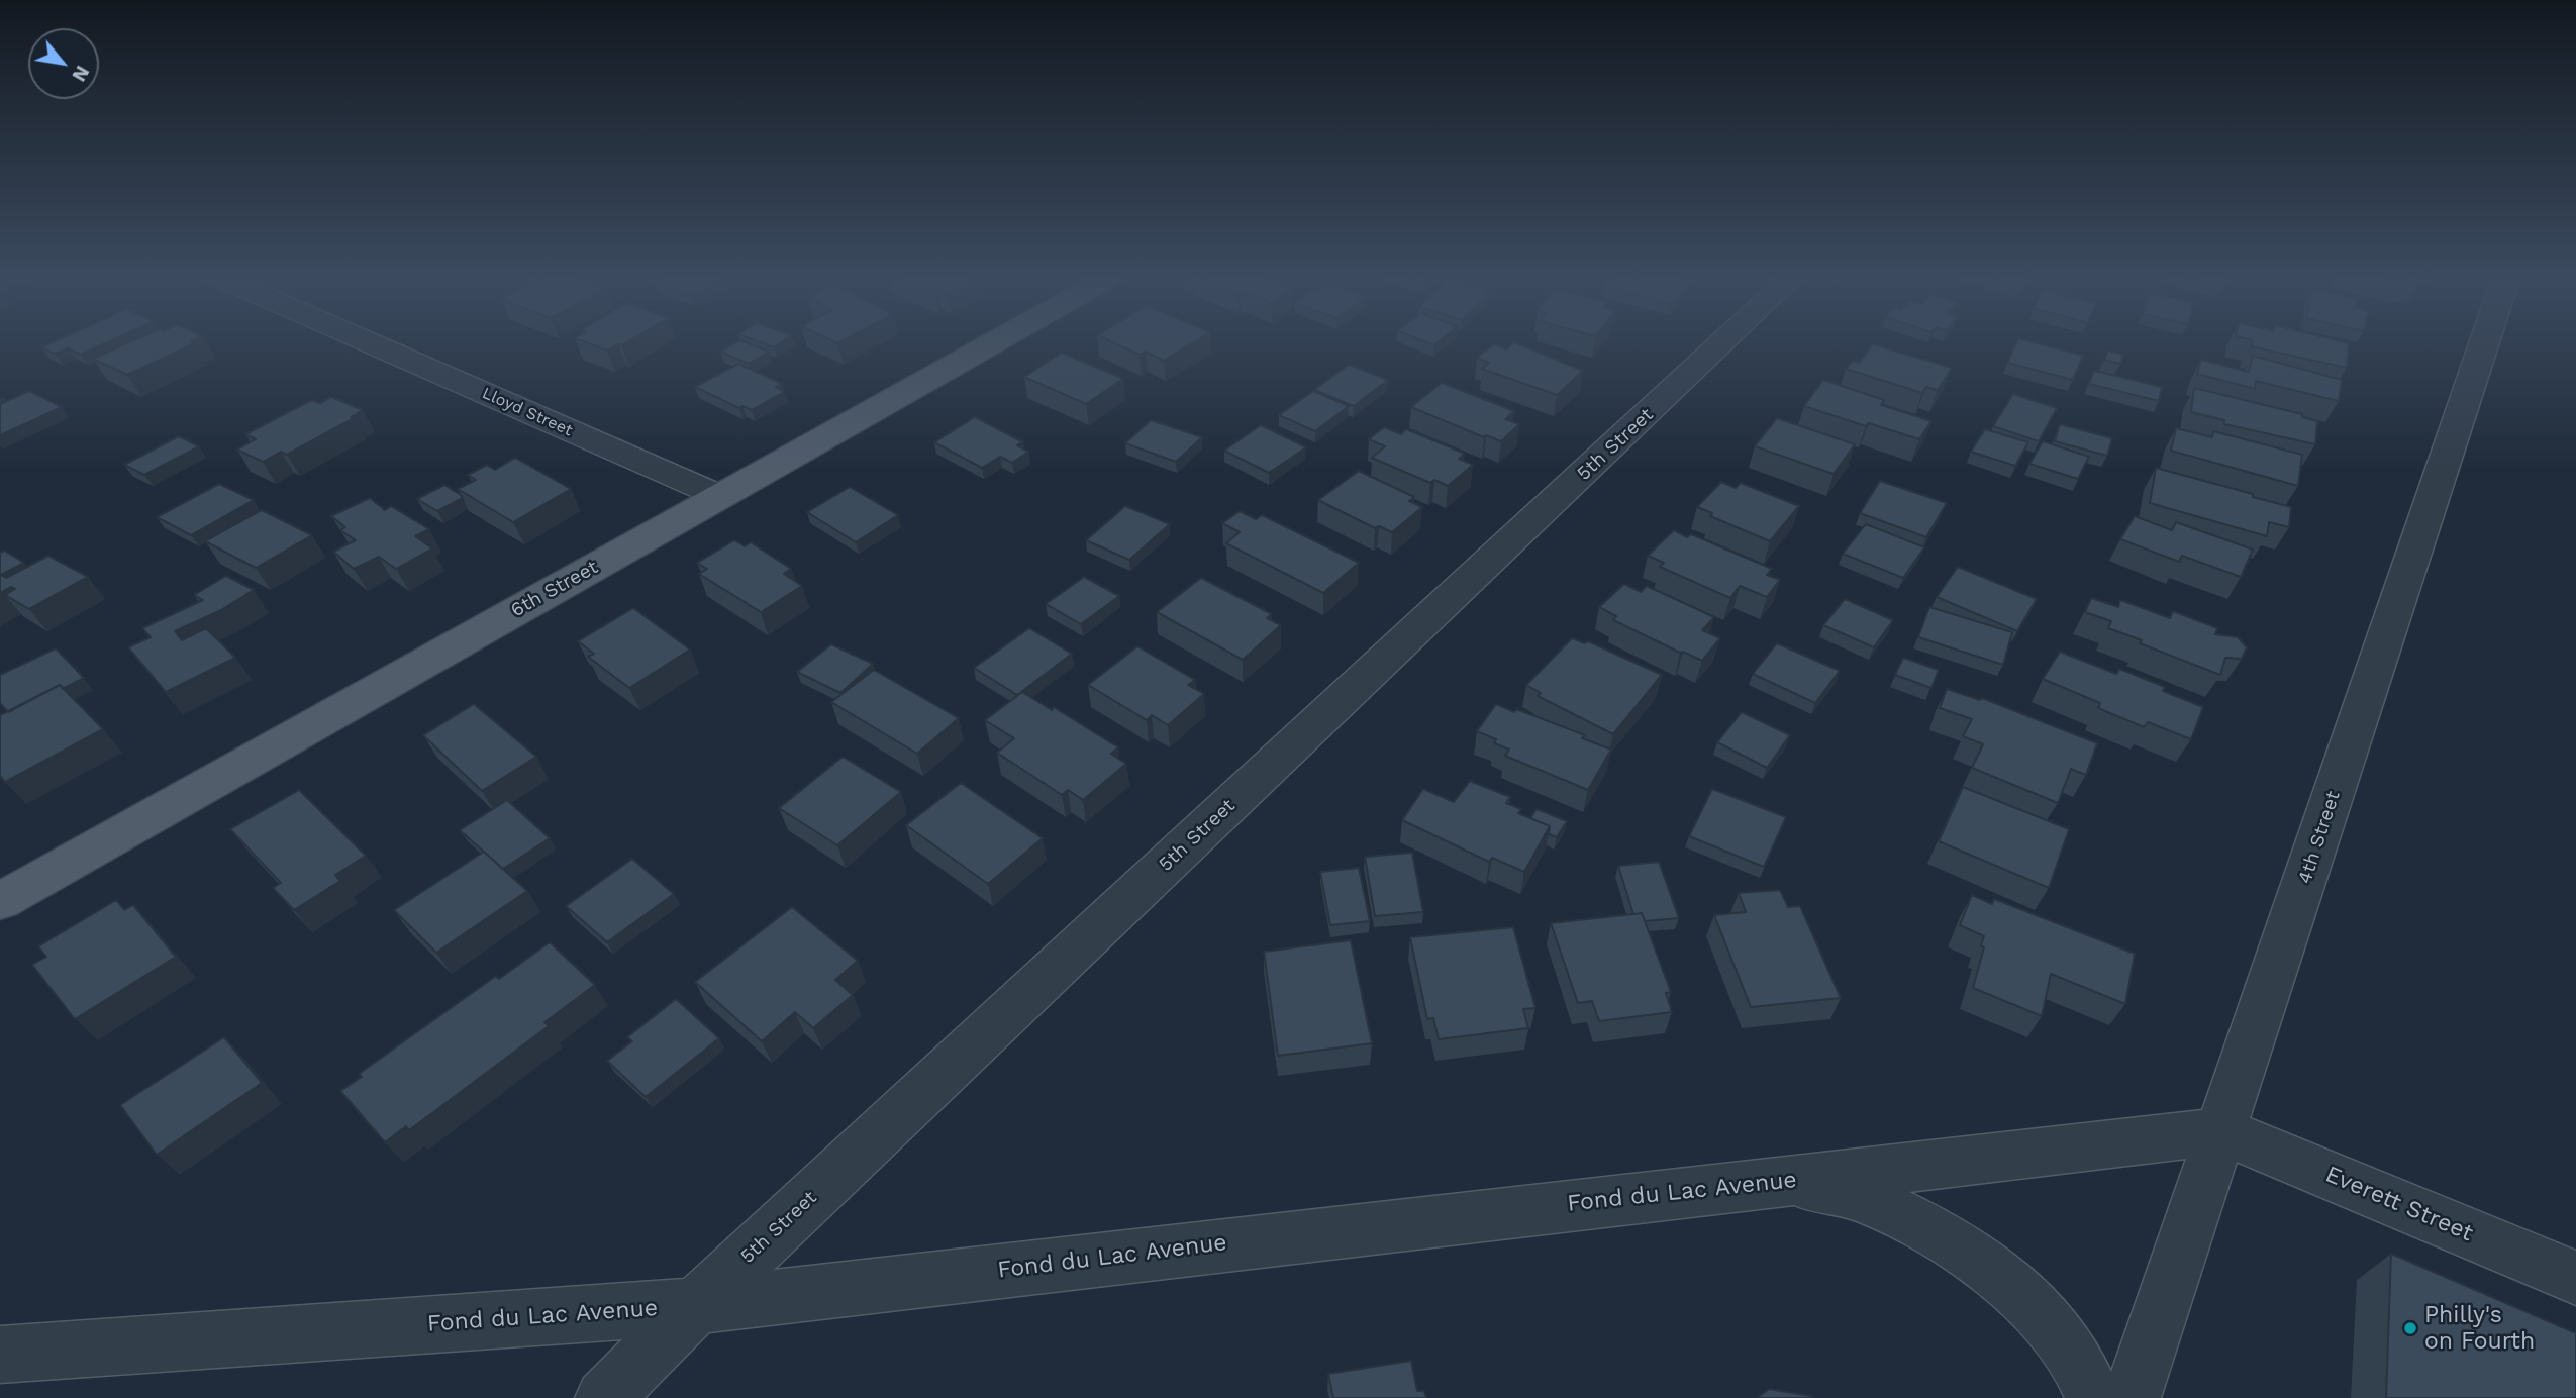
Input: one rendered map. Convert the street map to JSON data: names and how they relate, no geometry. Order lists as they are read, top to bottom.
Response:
{
  "streets": {
    "main road": ["6th Street"],
    "street": [
      "Lloyd Street",
      "5th Street",
      "4th Street",
      "Fond du Lac Avenue",
      "Everett Street"
    ]
  },
  "crossings": [
    ["Lloyd Street", "6th Street"],
    ["5th Street", "Fond du Lac Avenue"],
    ["4th Street", "Fond du Lac Avenue"],
    ["4th Street", "Everett Street"],
    ["Fond du Lac Avenue", "Everett Street"]
  ],
  "places": ["Philly's on Fourth"],
  "north": "bottom right"
}
